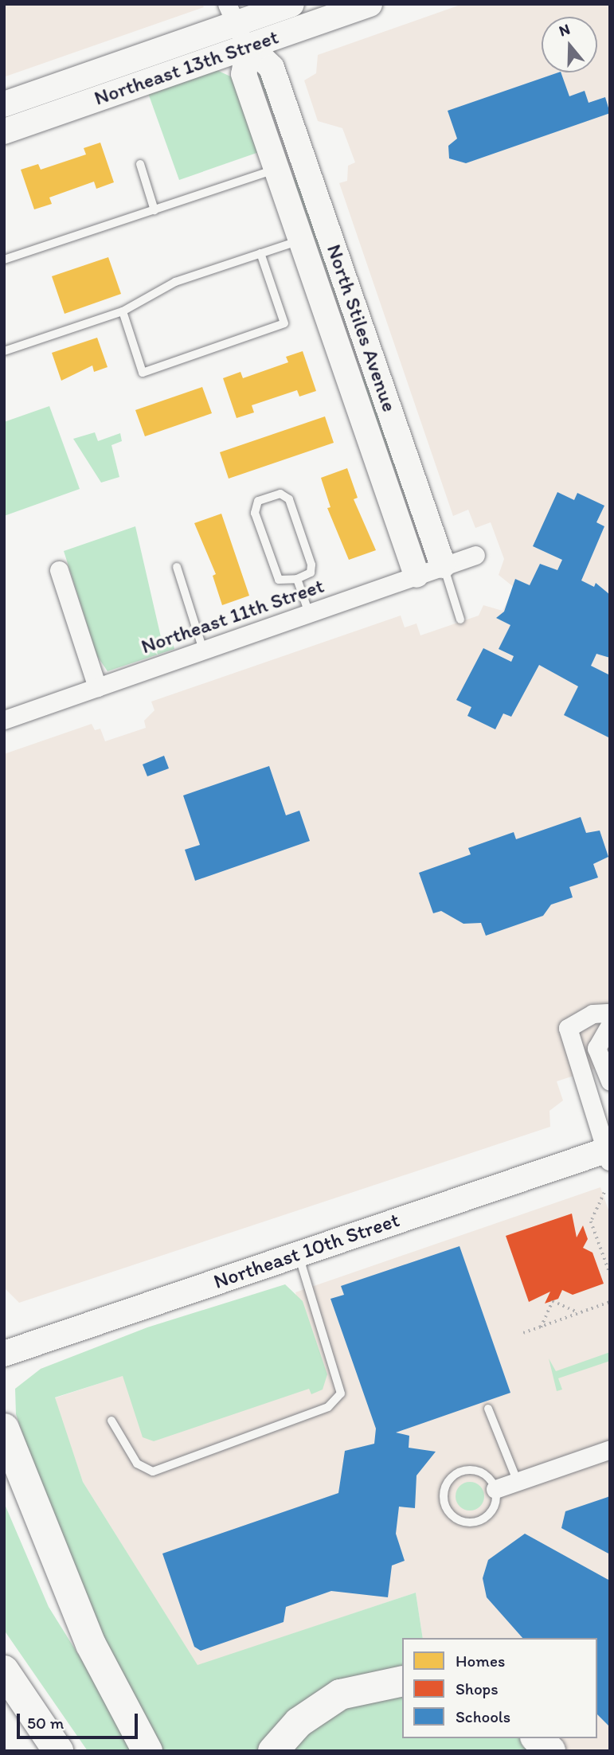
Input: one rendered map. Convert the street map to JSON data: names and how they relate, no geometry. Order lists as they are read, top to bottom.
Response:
{
  "streets": {
    "main road": ["Northeast 13th Street", "North Stiles Avenue", "Northeast 10th Street"],
    "street": ["Northeast 11th Street"]
  },
  "crossings": [
    ["Northeast 13th Street", "North Stiles Avenue"],
    ["North Stiles Avenue", "Northeast 11th Street"]
  ],
  "legend": ["Homes", "Shops", "Schools"],
  "scale_bar": "50 m",
  "north": "top"
}
